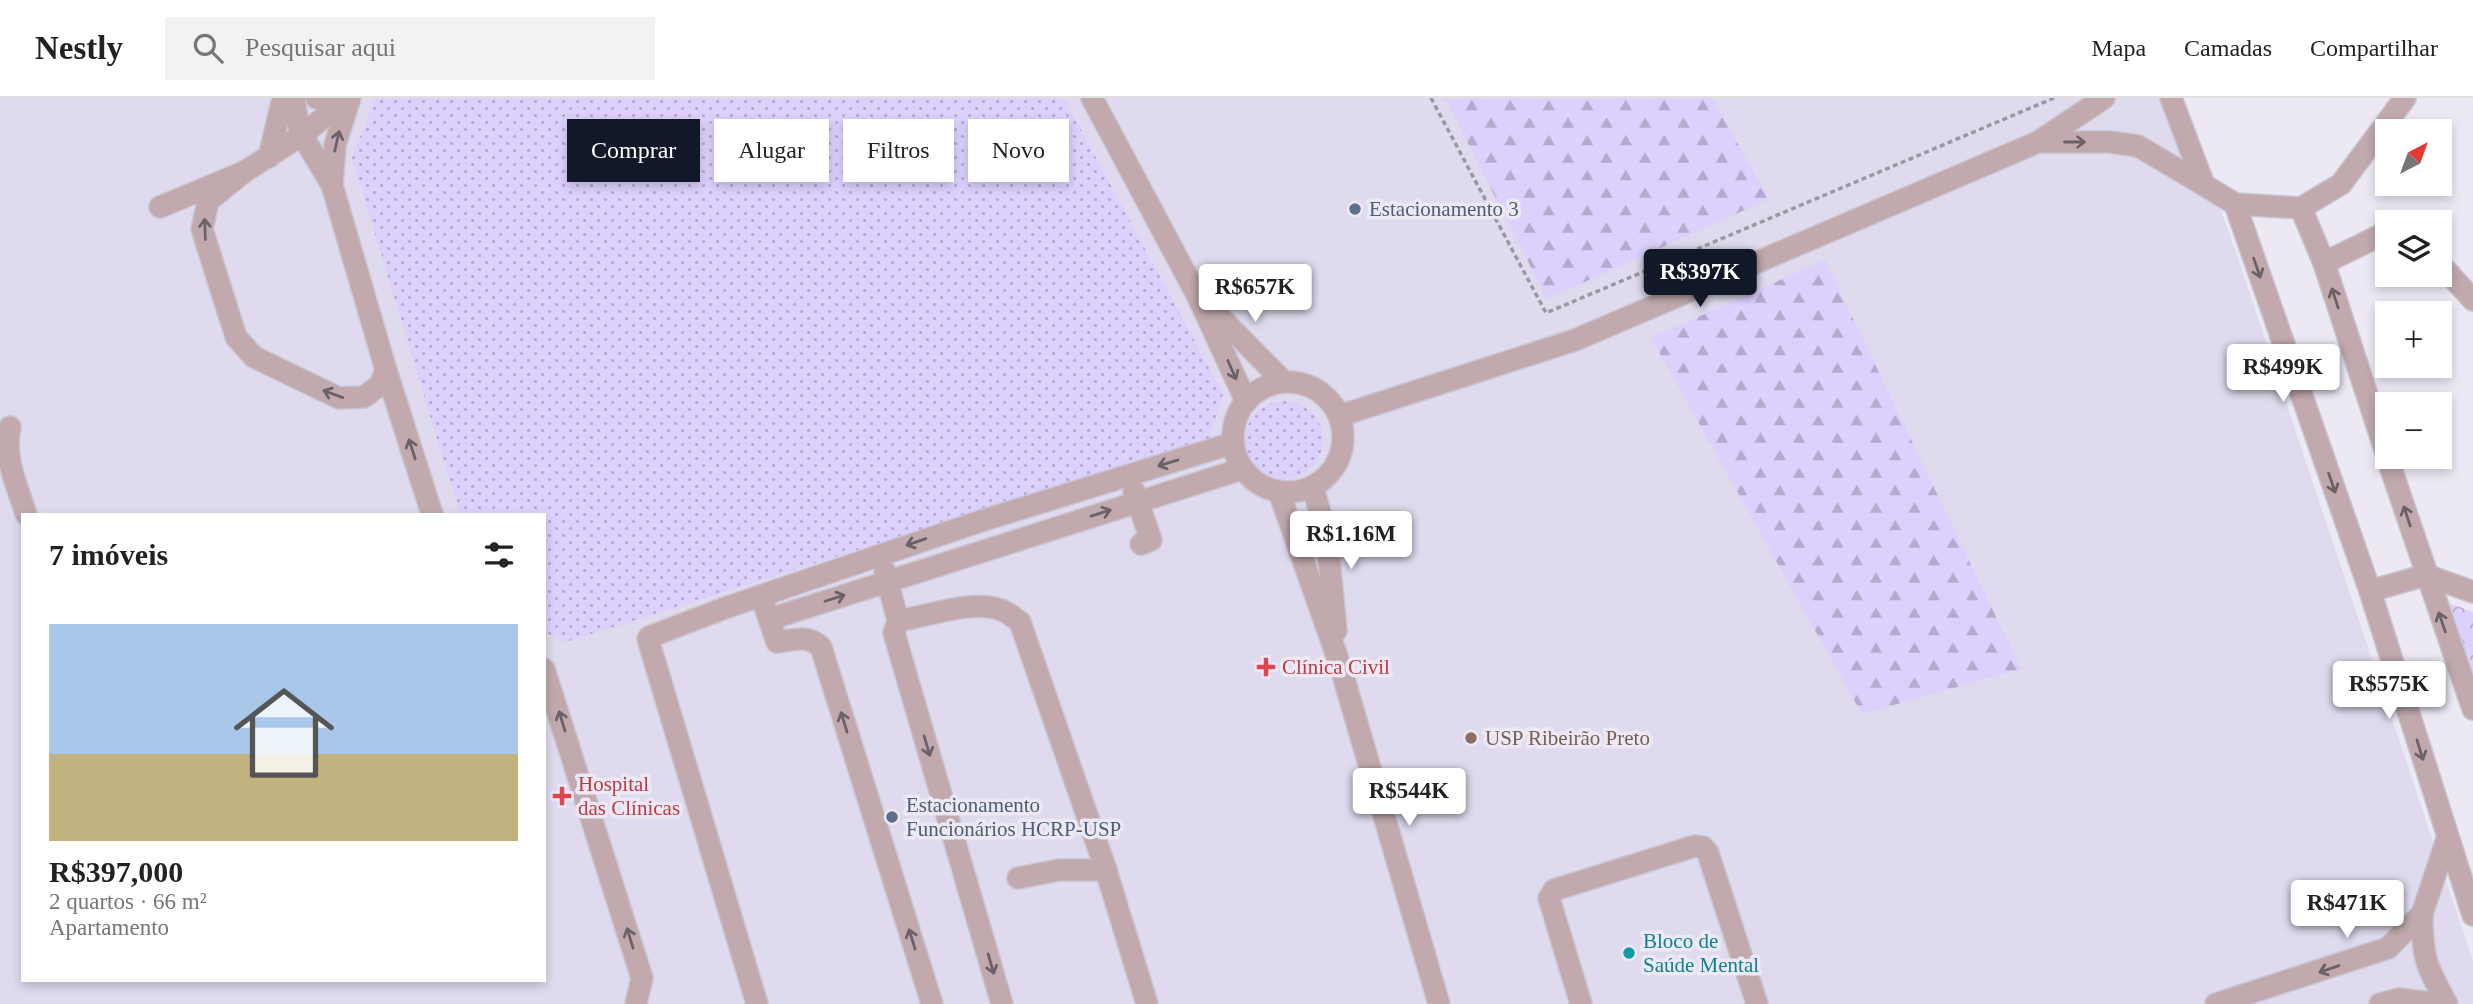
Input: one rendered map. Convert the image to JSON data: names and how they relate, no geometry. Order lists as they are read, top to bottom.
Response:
{
  "places": {
    "other": [
      "Estacionamento 3",
      "USP Ribeirão Preto",
      "Estacionamento Funcionários HCRP-USP",
      "Bloco de Saúde Mental"
    ],
    "health": ["Clínica Civil", "Hospital das Clínicas"]
  },
  "north": "top right",
  "page": {
    "header": "Nestly",
    "search": "Pesquisar aqui",
    "nav": ["Mapa", "Camadas", "Compartilhar"],
    "map_buttons": ["+", "−"],
    "chip": [
      "Comprar",
      "Alugar",
      "Filtros",
      "Novo"
    ],
    "price": [
      "R$397K",
      "R$657K",
      "R$499K",
      "R$1.16M",
      "R$575K",
      "R$544K",
      "R$471K"
    ],
    "heading": "7 imóveis",
    "list": [
      {
        "name": "R$397,000",
        "note": "2 quartos · 66 m² · Apartamento"
      }
    ]
  }
}
